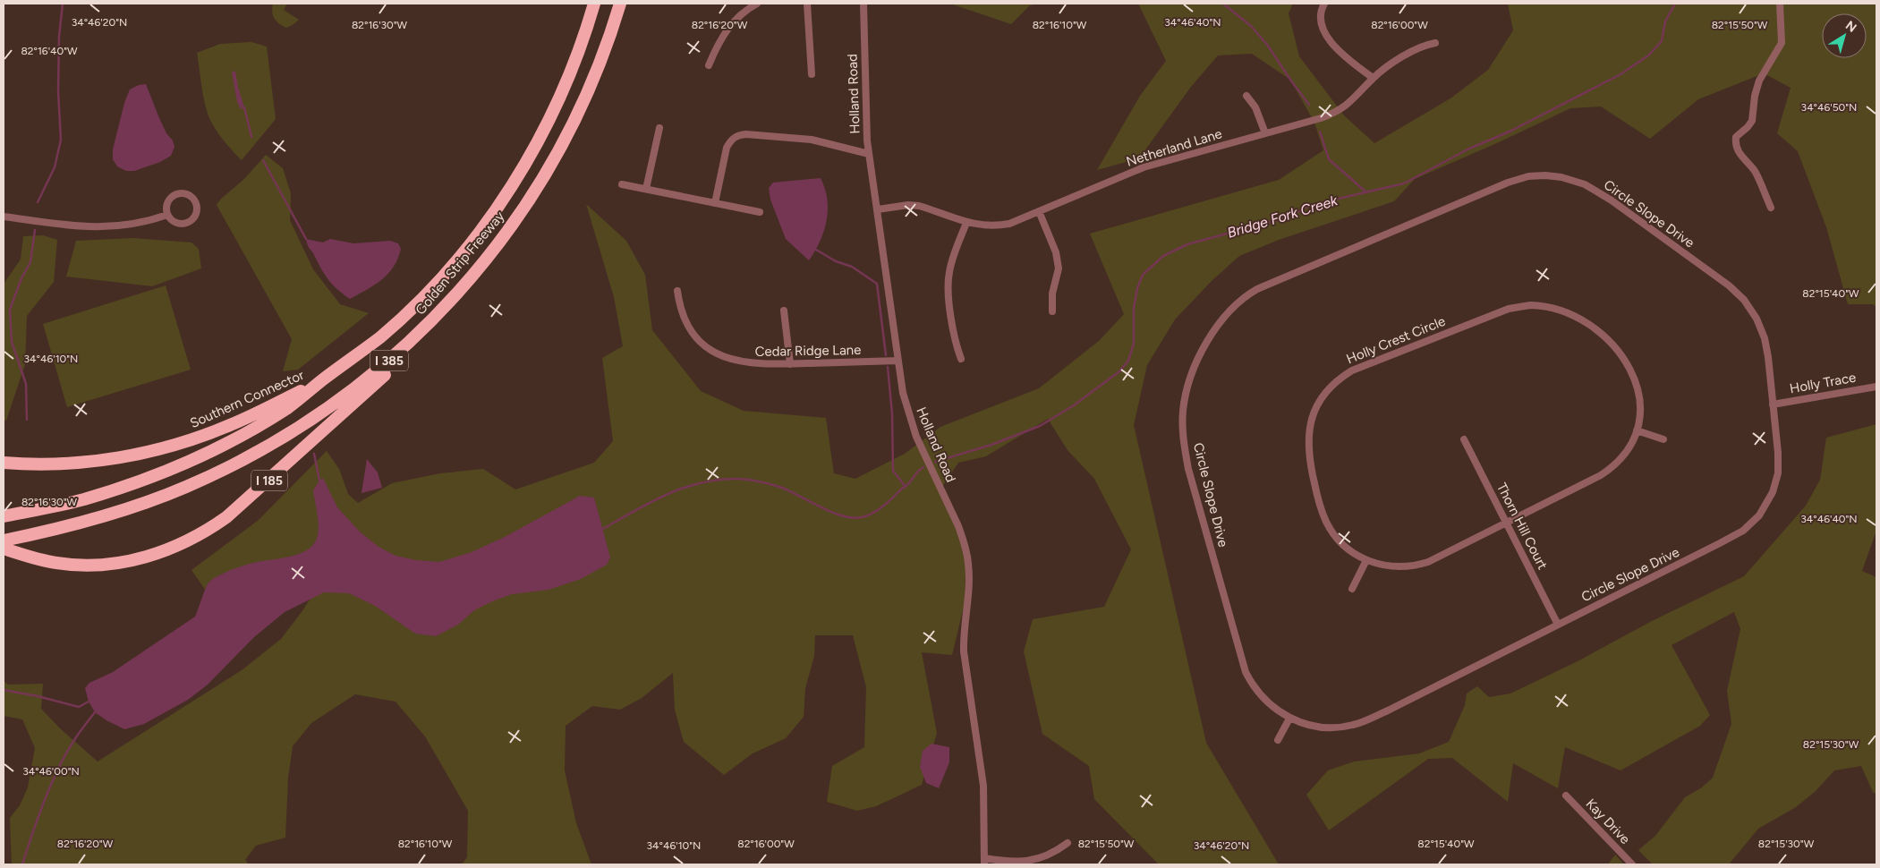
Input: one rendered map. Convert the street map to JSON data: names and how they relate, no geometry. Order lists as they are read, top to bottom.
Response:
{
  "streets": {
    "highway": [
      "Golden Strip Freeway",
      "I 385",
      "Southern Connector",
      "I 185"
    ],
    "street": [
      "Holland Road",
      "Netherland Lane",
      "Circle Slope Drive",
      "Holly Crest Circle",
      "Cedar Ridge Lane",
      "Holly Trace",
      "Thorn Hill Court",
      "Kay Drive"
    ]
  },
  "crossings": [
    ["Holland Road", "Netherland Lane"],
    ["Holland Road", "Cedar Ridge Lane"],
    ["Circle Slope Drive", "Holly Trace"],
    ["Circle Slope Drive", "Thorn Hill Court"],
    ["Golden Strip Freeway", "Southern Connector"],
    ["Golden Strip Freeway", "I 185"],
    ["Holly Crest Circle", "Thorn Hill Court"]
  ],
  "water": ["Bridge Fork Creek"],
  "north": "top right",
  "coordinates": [
    "34°46'20\"N",
    "34°46'40\"N",
    "82°16'30\"W",
    "82°16'20\"W",
    "82°16'10\"W",
    "82°16'00\"W",
    "82°15'50\"W",
    "82°16'40\"W",
    "34°46'50\"N",
    "82°15'40\"W",
    "34°46'10\"N",
    "82°15'30\"W",
    "34°46'00\"N"
  ]
}
